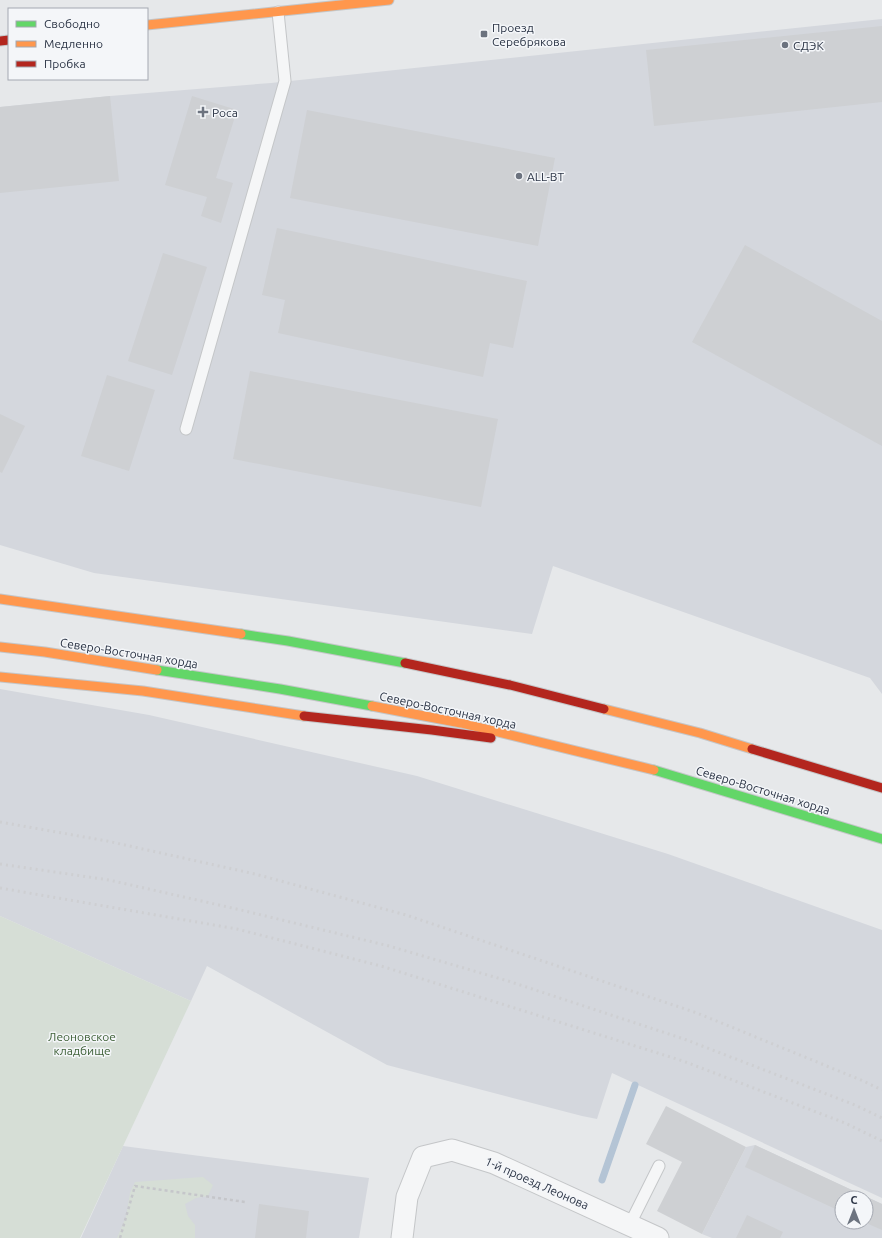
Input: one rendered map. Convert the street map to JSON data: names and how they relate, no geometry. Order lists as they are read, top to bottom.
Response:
{
  "streets": {
    "main road": ["Северо-Восточная хорда"],
    "street": ["1-й проезд Леонова"]
  },
  "parks": ["Леоновское кладбище"],
  "places": {
    "transit": ["Проезд Серебрякова"],
    "other": ["СДЭК", "ALL-BT"],
    "health": ["Роса"]
  },
  "legend": ["Свободно", "Медленно", "Пробка"],
  "north": "top"
}
